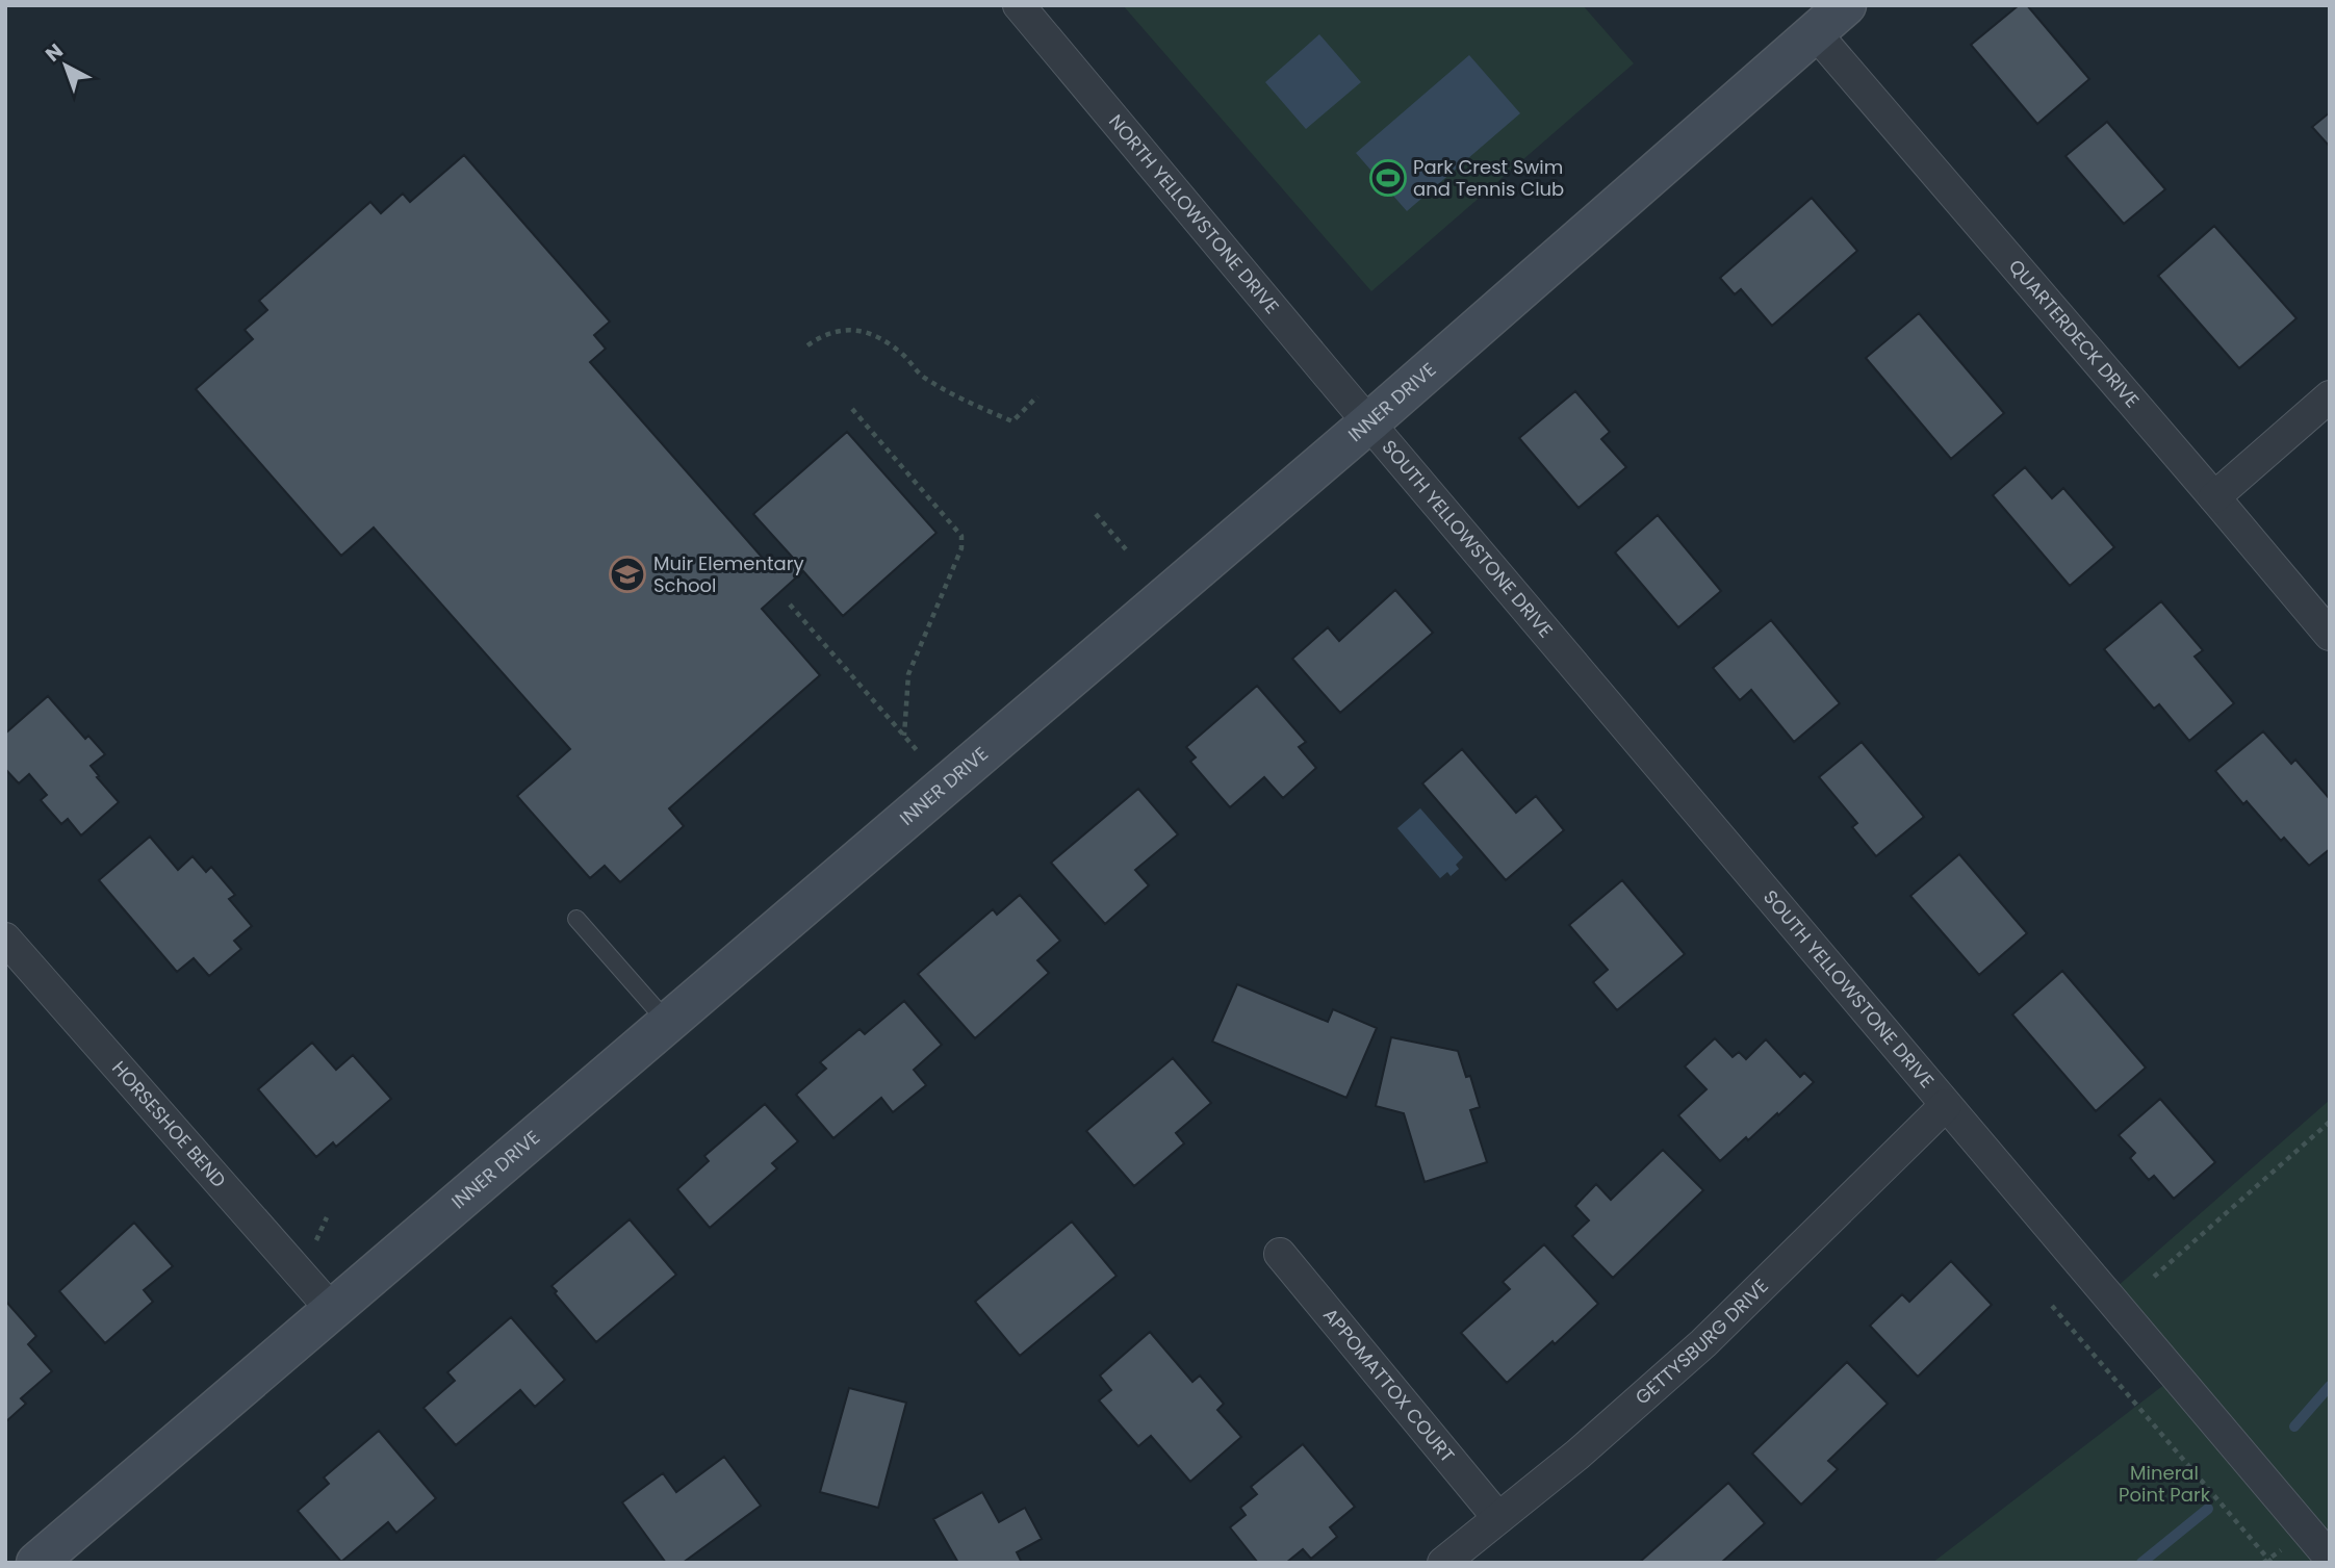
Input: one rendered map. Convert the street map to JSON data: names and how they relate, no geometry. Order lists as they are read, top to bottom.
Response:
{
  "streets": {
    "street": [
      "NORTH YELLOWSTONE DRIVE",
      "QUARTERDECK DRIVE",
      "INNER DRIVE",
      "SOUTH YELLOWSTONE DRIVE",
      "HORSESHOE BEND",
      "GETTYSBURG DRIVE",
      "APPOMATTOX COURT"
    ]
  },
  "crossings": [
    ["NORTH YELLOWSTONE DRIVE", "INNER DRIVE"],
    ["NORTH YELLOWSTONE DRIVE", "SOUTH YELLOWSTONE DRIVE"],
    ["QUARTERDECK DRIVE", "INNER DRIVE"],
    ["INNER DRIVE", "SOUTH YELLOWSTONE DRIVE"],
    ["INNER DRIVE", "HORSESHOE BEND"],
    ["SOUTH YELLOWSTONE DRIVE", "GETTYSBURG DRIVE"],
    ["GETTYSBURG DRIVE", "APPOMATTOX COURT"]
  ],
  "parks": ["Mineral Point Park"],
  "places": {
    "sports": ["Park Crest Swim and Tennis Club"],
    "school or university": ["Muir Elementary School"]
  },
  "north": "top left"
}
